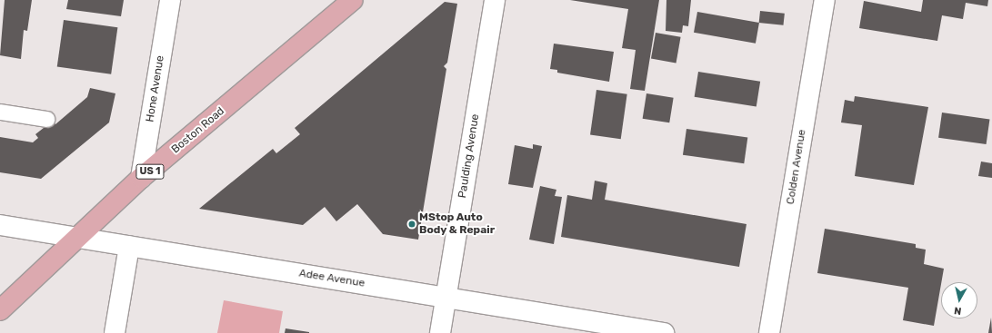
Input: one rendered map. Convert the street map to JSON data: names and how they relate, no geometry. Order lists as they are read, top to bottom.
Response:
{
  "streets": {
    "main road": ["Boston Road", "US 1"],
    "street": [
      "Hone Avenue",
      "Paulding Avenue",
      "Colden Avenue",
      "Adee Avenue"
    ]
  },
  "crossings": [
    ["Hone Avenue", "Boston Road"],
    ["Boston Road", "Adee Avenue"],
    ["Paulding Avenue", "Adee Avenue"]
  ],
  "places": ["MStop Auto Body & Repair"],
  "north": "bottom"
}
